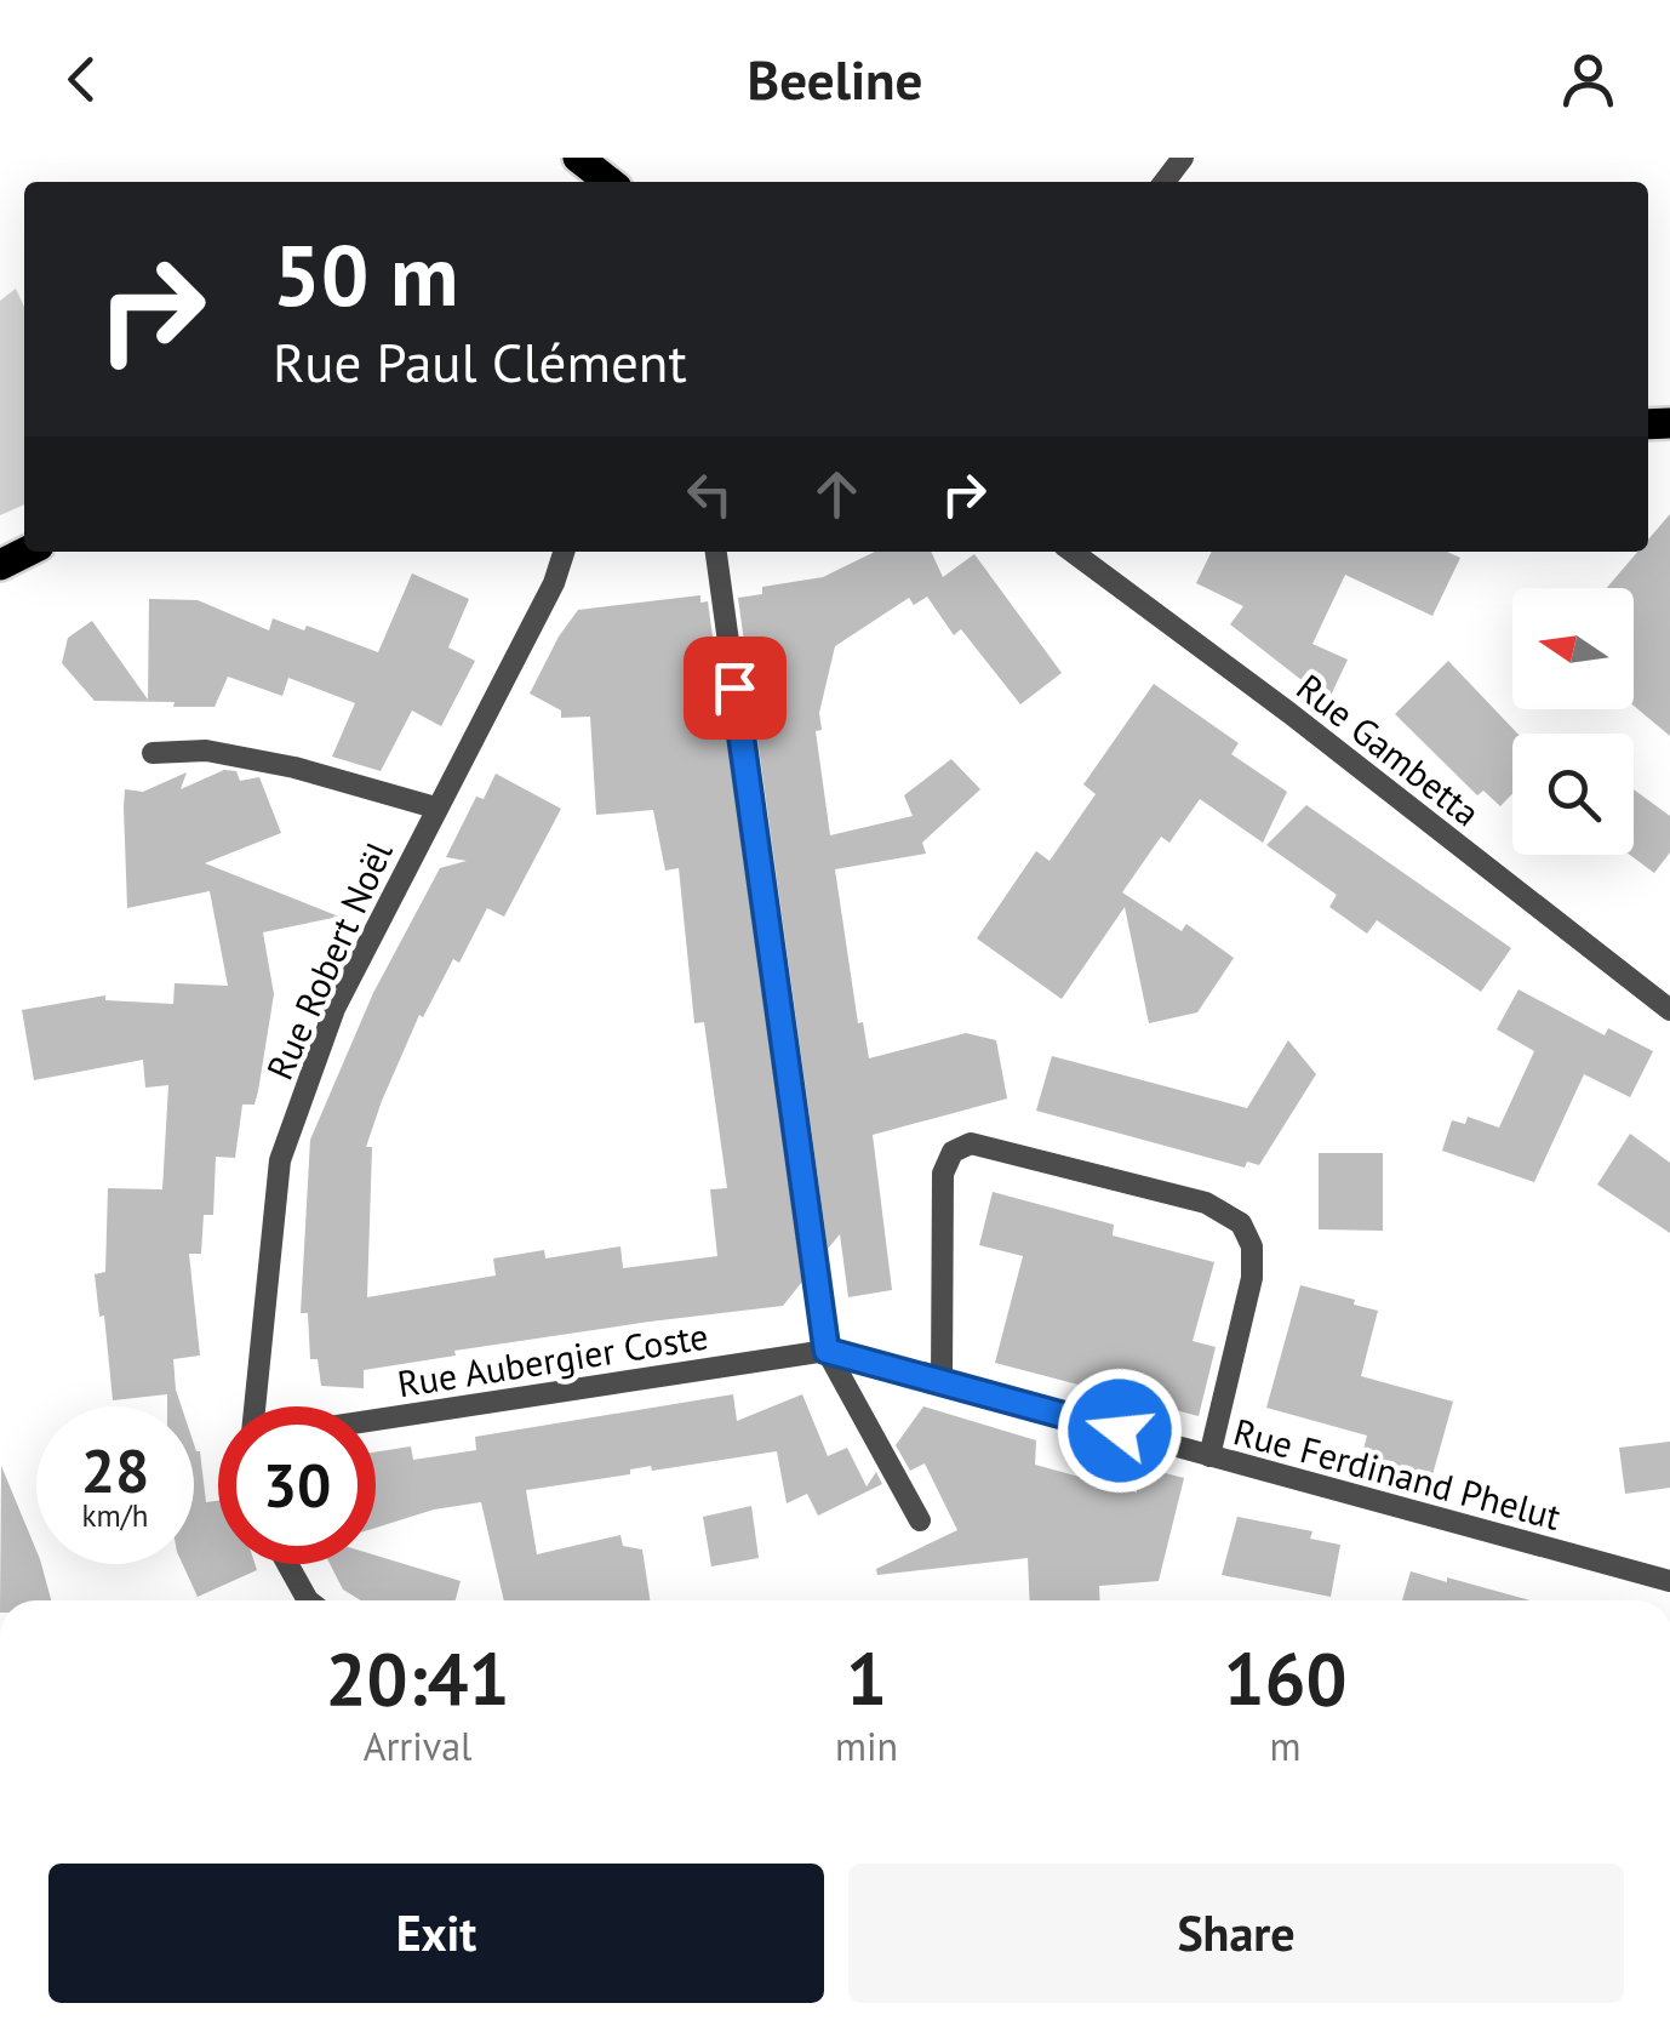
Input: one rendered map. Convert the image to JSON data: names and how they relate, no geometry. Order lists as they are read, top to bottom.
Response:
{
  "streets": {
    "street": [
      "Rue Gambetta",
      "Rue Robert Noël",
      "Rue Aubergier Coste",
      "Rue Ferdinand Phelut"
    ]
  },
  "crossings": [
    ["Rue Aubergier Coste", "Rue Ferdinand Phelut"]
  ],
  "north": "left",
  "page": {
    "header": "Beeline",
    "turn": ["50 m", "Rue Paul Clément"],
    "speed": "28 km/h",
    "limit": "30",
    "eta": [
      "20:41",
      "Arrival",
      "1",
      "min",
      "160",
      "m"
    ],
    "buttons": ["Exit", "Share"]
  }
}
